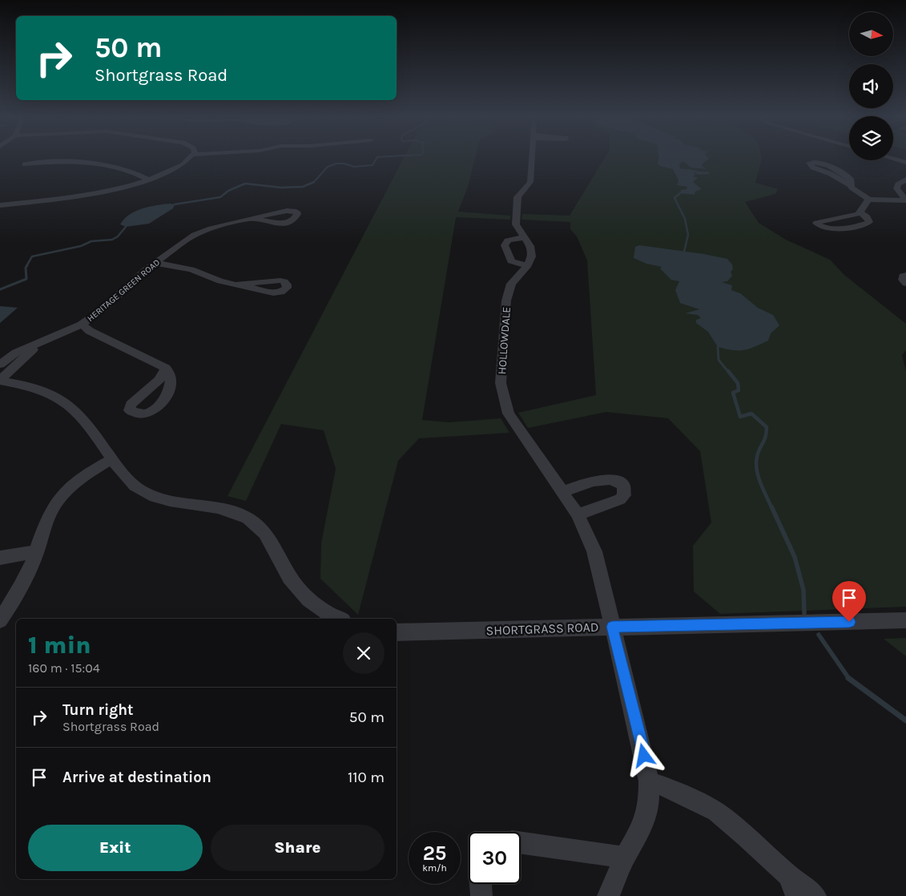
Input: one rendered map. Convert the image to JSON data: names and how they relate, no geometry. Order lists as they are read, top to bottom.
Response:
{
  "streets": {
    "street": ["HERITAGE GREEN ROAD", "HOLLOWDALE", "SHORTGRASS ROAD"]
  },
  "crossings": [
    ["HOLLOWDALE", "SHORTGRASS ROAD"]
  ],
  "north": "right",
  "page": {
    "turn": ["50 m", "Shortgrass Road"],
    "heading": ["1 min", "160 m · 15:04"],
    "list": [
      {
        "name": "Turn right",
        "note": "Shortgrass Road",
        "value": "50 m"
      },
      {
        "name": "Arrive at destination",
        "value": "110 m"
      }
    ],
    "buttons": ["Exit", "Share"],
    "speed": "25 km/h",
    "limit": "30"
  }
}
